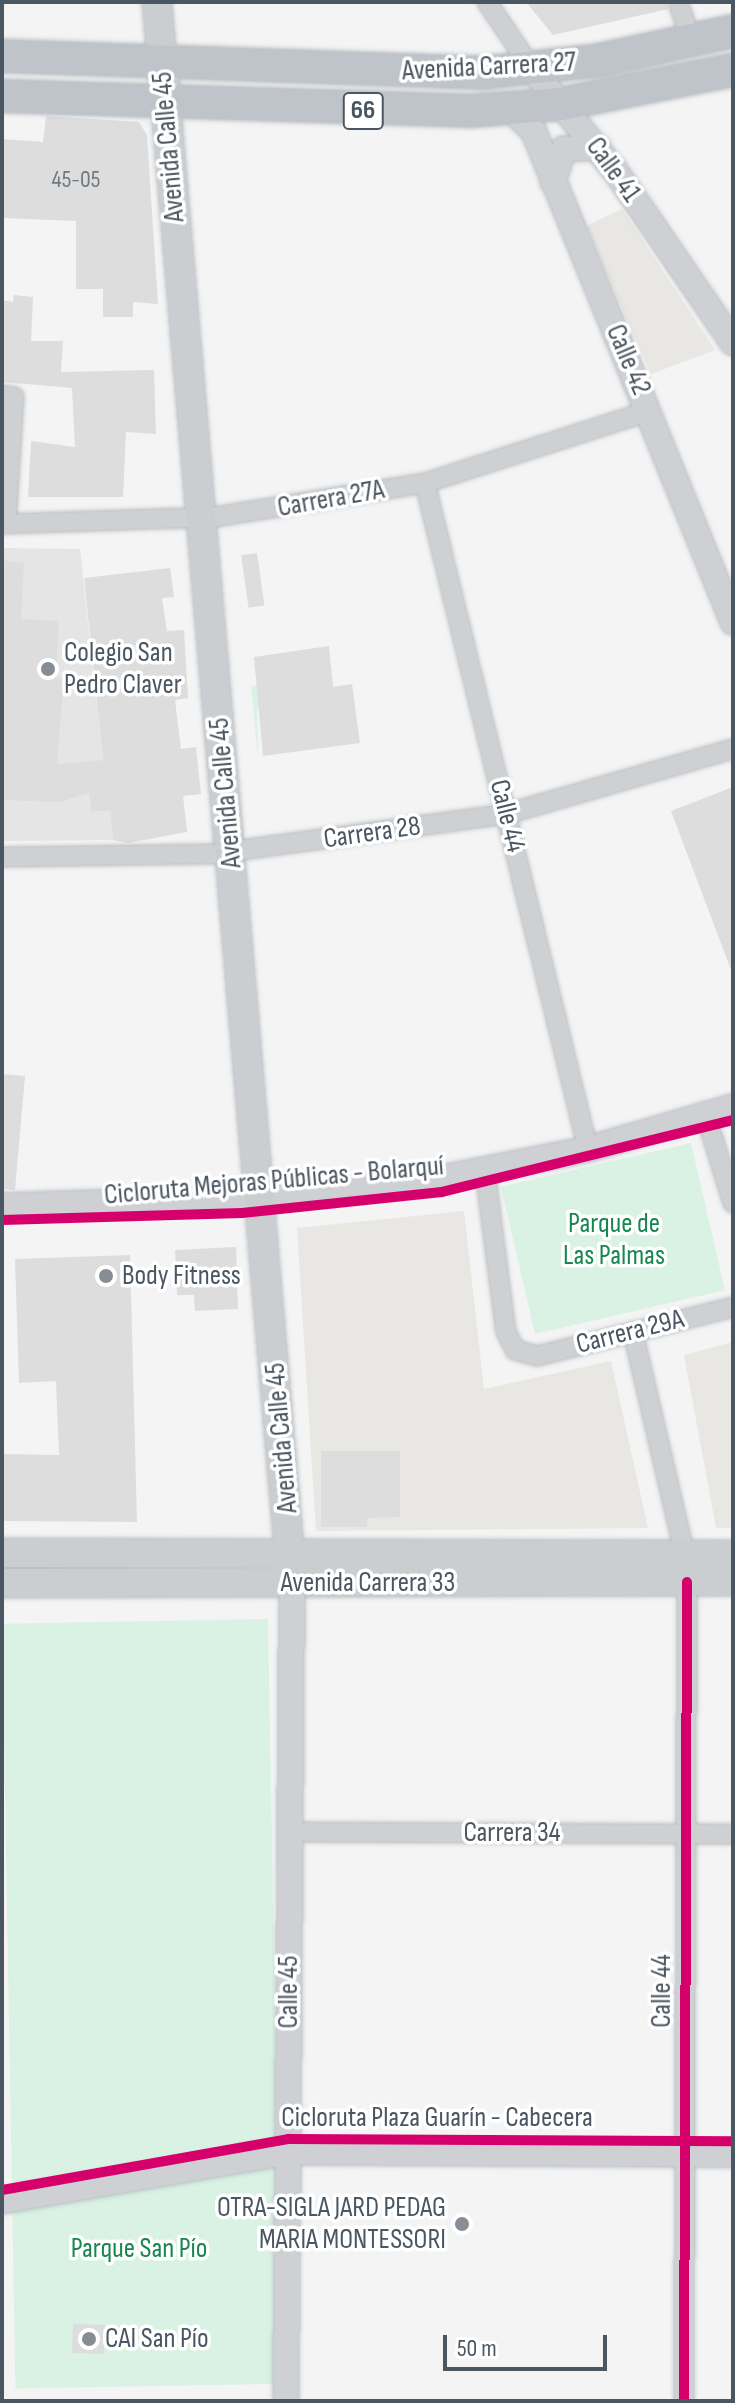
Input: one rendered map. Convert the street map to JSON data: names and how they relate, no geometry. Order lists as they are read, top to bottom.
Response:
{
  "streets": {
    "highway": ["Avenida Carrera 27", "66"],
    "main road": ["Avenida Calle 45", "Avenida Carrera 33"],
    "street": [
      "Calle 41",
      "Calle 42",
      "Carrera 27A",
      "Calle 44",
      "Carrera 28",
      "Carrera 29A",
      "Carrera 34",
      "Calle 45"
    ],
    "cycle path": ["Cicloruta Mejoras Públicas - Bolarquí", "Cicloruta Plaza Guarín - Cabecera"]
  },
  "crossings": [
    ["Avenida Carrera 27", "Avenida Calle 45"],
    ["Avenida Carrera 27", "Calle 41"],
    ["Avenida Carrera 27", "Calle 42"],
    ["Avenida Calle 45", "Carrera 27A"],
    ["Avenida Calle 45", "Carrera 28"],
    ["Avenida Calle 45", "Avenida Carrera 33"],
    ["Avenida Calle 45", "Calle 45"],
    ["Calle 42", "Carrera 27A"],
    ["Carrera 27A", "Calle 44"],
    ["Calle 44", "Carrera 28"],
    ["Calle 44", "Carrera 29A"],
    ["Calle 44", "Avenida Carrera 33"],
    ["Calle 44", "Carrera 34"],
    ["Avenida Carrera 33", "Calle 45"],
    ["Carrera 34", "Calle 45"]
  ],
  "parks": ["Parque de Las Palmas", "Parque San Pío"],
  "places": [
    "Colegio San Pedro Claver",
    "Body Fitness",
    "OTRA-SIGLA JARD PEDAG MARIA MONTESSORI",
    "CAI San Pío"
  ],
  "house_numbers": ["45-05"],
  "scale_bar": "50 m"
}
